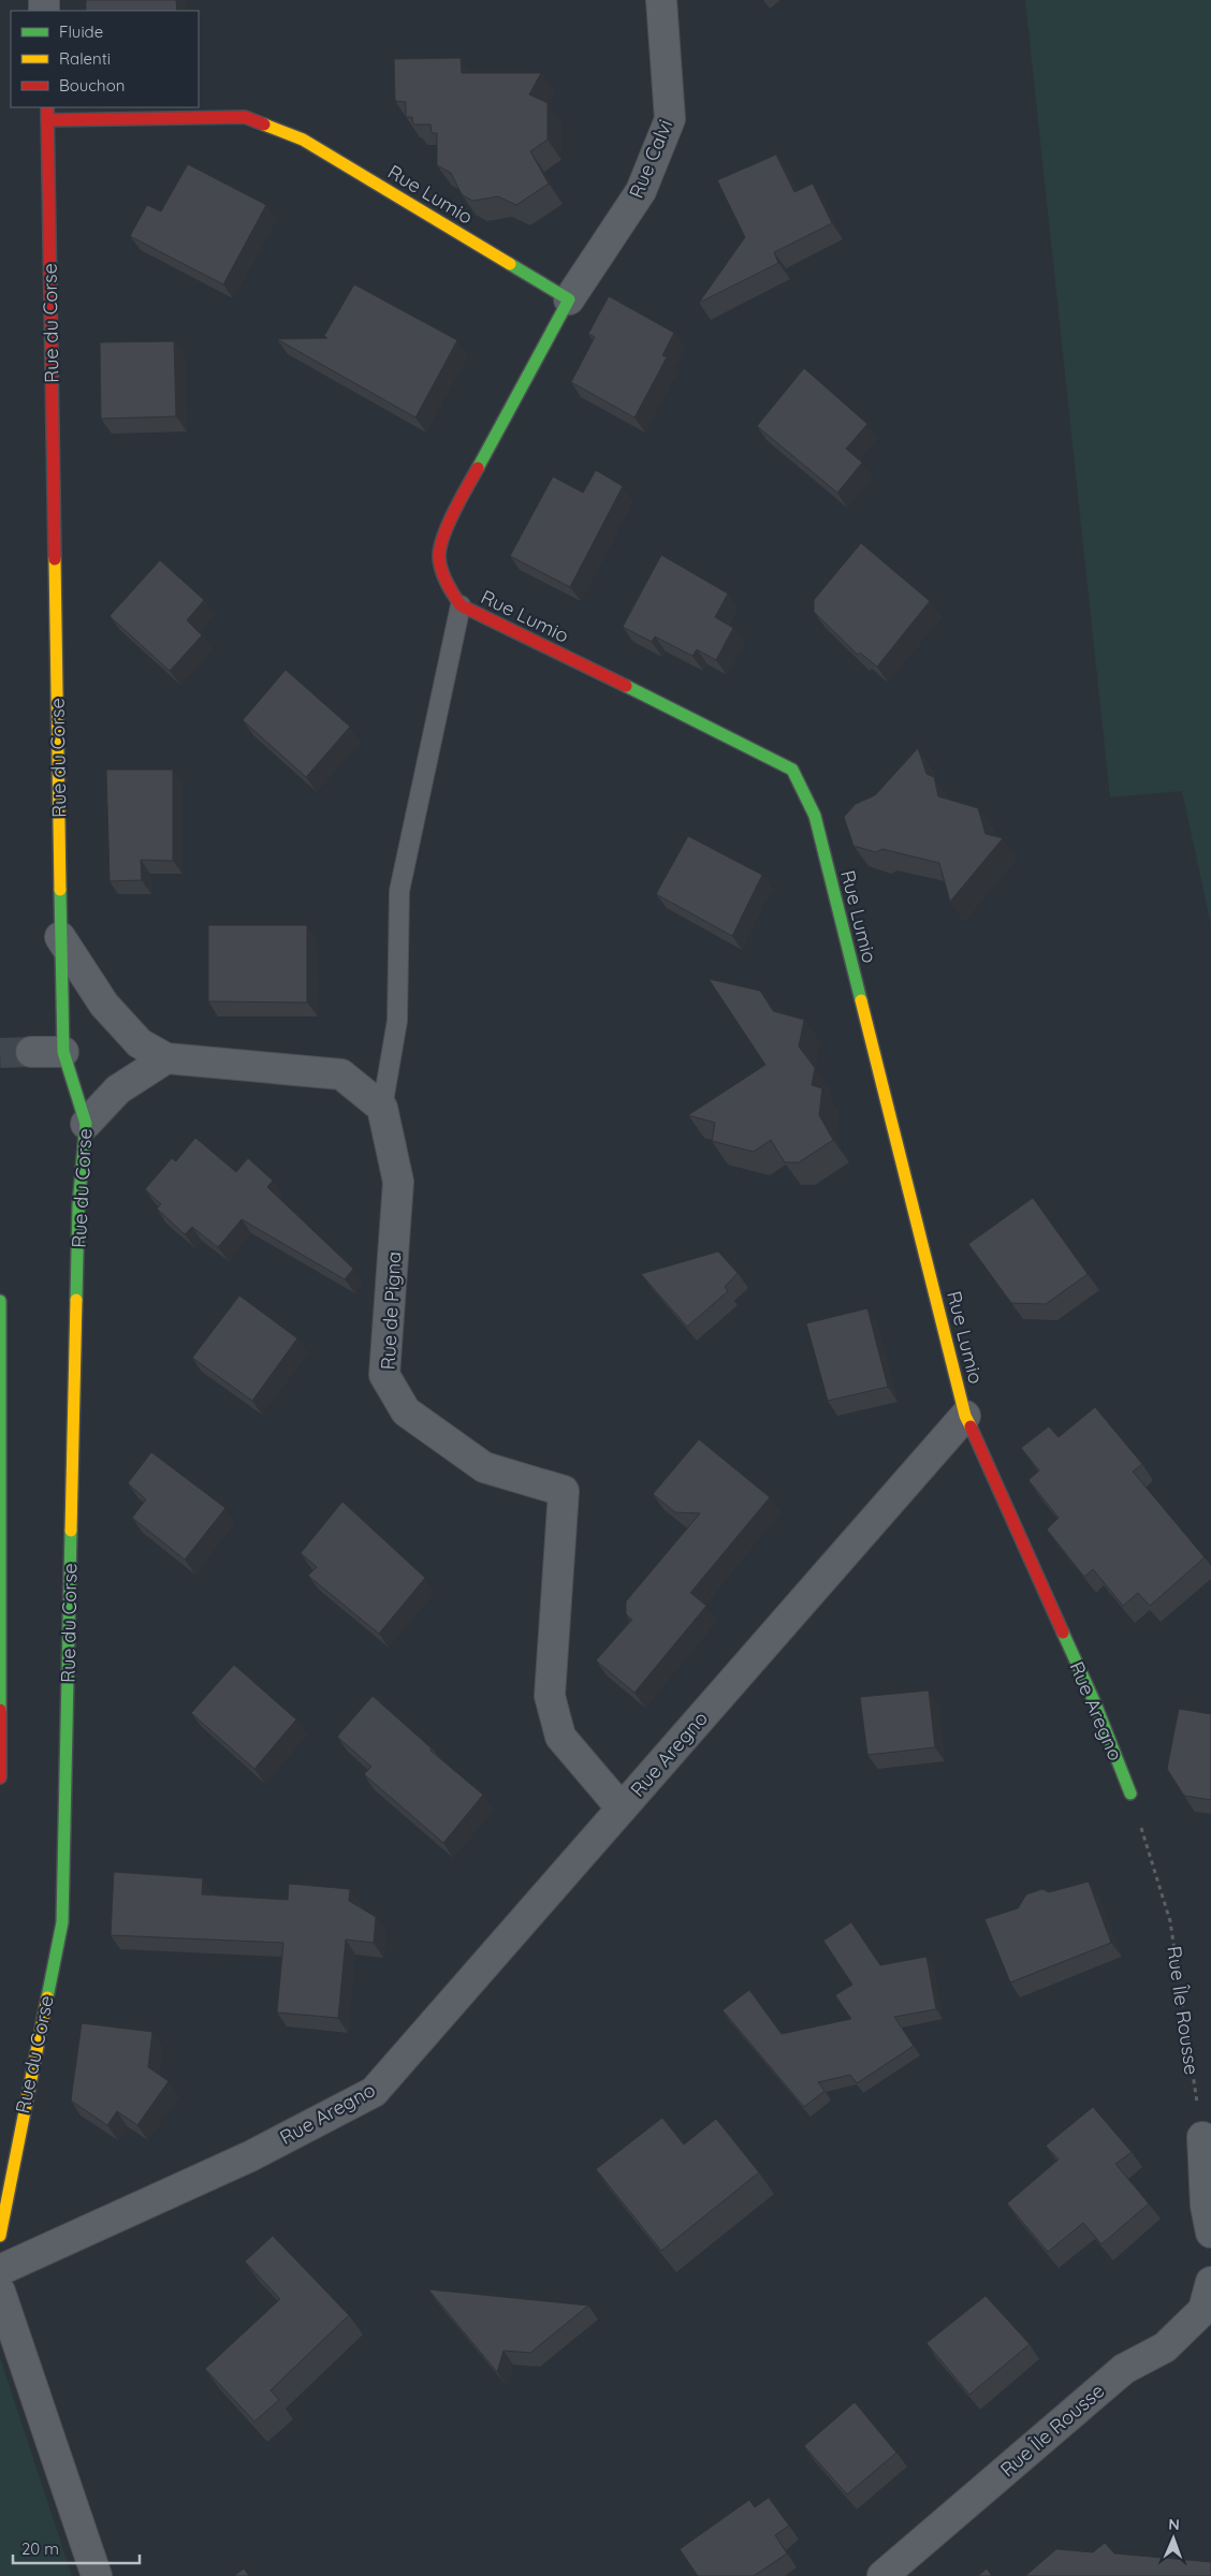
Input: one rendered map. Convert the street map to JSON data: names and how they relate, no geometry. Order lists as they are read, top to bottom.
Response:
{
  "streets": {
    "street": [
      "Rue Calvi",
      "Rue Lumio",
      "Rue du Corse",
      "Rue de Pigna",
      "Rue Aregno",
      "Rue Île Rousse"
    ]
  },
  "crossings": [
    ["Rue Calvi", "Rue Lumio"],
    ["Rue Lumio", "Rue du Corse"],
    ["Rue Lumio", "Rue Aregno"],
    ["Rue de Pigna", "Rue Aregno"],
    ["Rue Aregno", "Rue Île Rousse"]
  ],
  "legend": ["Fluide", "Ralenti", "Bouchon"],
  "scale_bar": "20 m",
  "north": "top"
}
